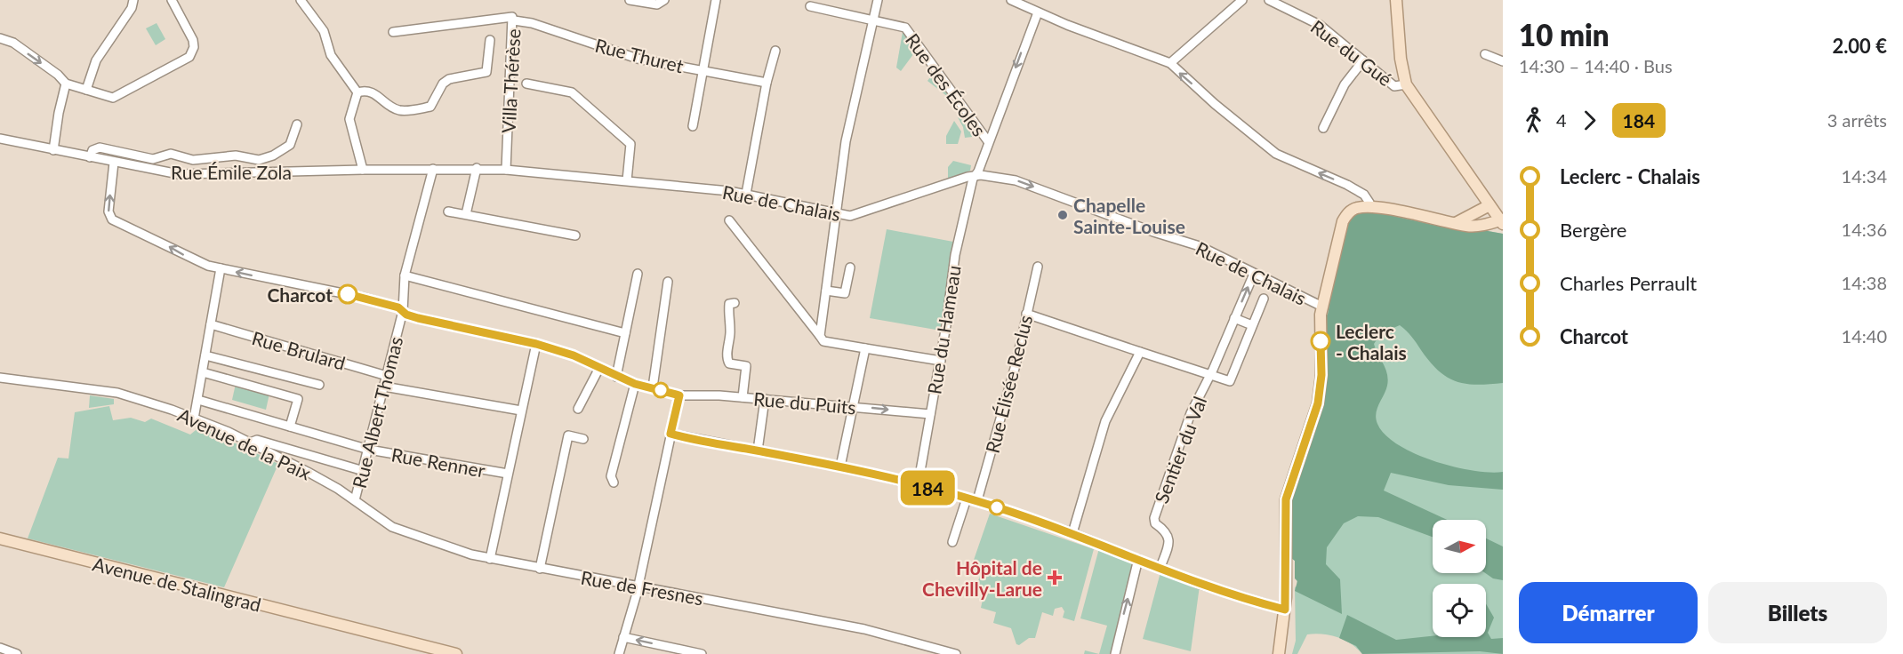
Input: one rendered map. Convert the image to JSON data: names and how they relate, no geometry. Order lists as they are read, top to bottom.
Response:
{
  "streets": {
    "main road": ["Avenue de Stalingrad"],
    "street": [
      "Rue du Gué",
      "Rue Thuret",
      "Villa Thérèse",
      "Rue des Écoles",
      "Rue Émile Zola",
      "Rue de Chalais",
      "Rue du Hameau",
      "Rue Brulard",
      "Rue Élisée Reclus",
      "Rue du Puits",
      "Rue Albert Thomas",
      "Avenue de la Paix",
      "Sentier du Val",
      "Rue Renner",
      "Rue de Fresnes"
    ]
  },
  "crossings": [
    ["Rue Thuret", "Villa Thérèse"],
    ["Villa Thérèse", "Rue de Chalais"],
    ["Rue des Écoles", "Rue du Hameau"],
    ["Rue Émile Zola", "Rue de Chalais"],
    ["Rue Émile Zola", "Rue du Puits"],
    ["Rue Émile Zola", "Rue Albert Thomas"],
    ["Rue de Chalais", "Rue du Hameau"],
    ["Rue de Chalais", "Rue Albert Thomas"],
    ["Rue du Hameau", "Rue du Puits"],
    ["Rue Brulard", "Rue Albert Thomas"],
    ["Rue du Puits", "Rue Albert Thomas"],
    ["Rue Albert Thomas", "Avenue de la Paix"],
    ["Rue Albert Thomas", "Rue Renner"],
    ["Rue Albert Thomas", "Rue de Fresnes"],
    ["Avenue de la Paix", "Rue de Fresnes"]
  ],
  "places": {
    "other": ["Chapelle Sainte-Louise", "Charcot", "Leclerc - Chalais"],
    "health": ["Hôpital de Chevilly-Larue"]
  },
  "lines": ["bus line 184"],
  "north": "right",
  "page": {
    "on_map": "184",
    "heading": ["10 min", "14:30 – 14:40 · Bus", "2.00 €"],
    "legs": ["4", "184", "3 arrêts"],
    "list": [
      {
        "name": "Leclerc - Chalais",
        "value": "14:34"
      },
      {
        "name": "Bergère",
        "value": "14:36"
      },
      {
        "name": "Charles Perrault",
        "value": "14:38"
      },
      {
        "name": "Charcot",
        "value": "14:40"
      }
    ],
    "buttons": ["Démarrer", "Billets"]
  }
}
